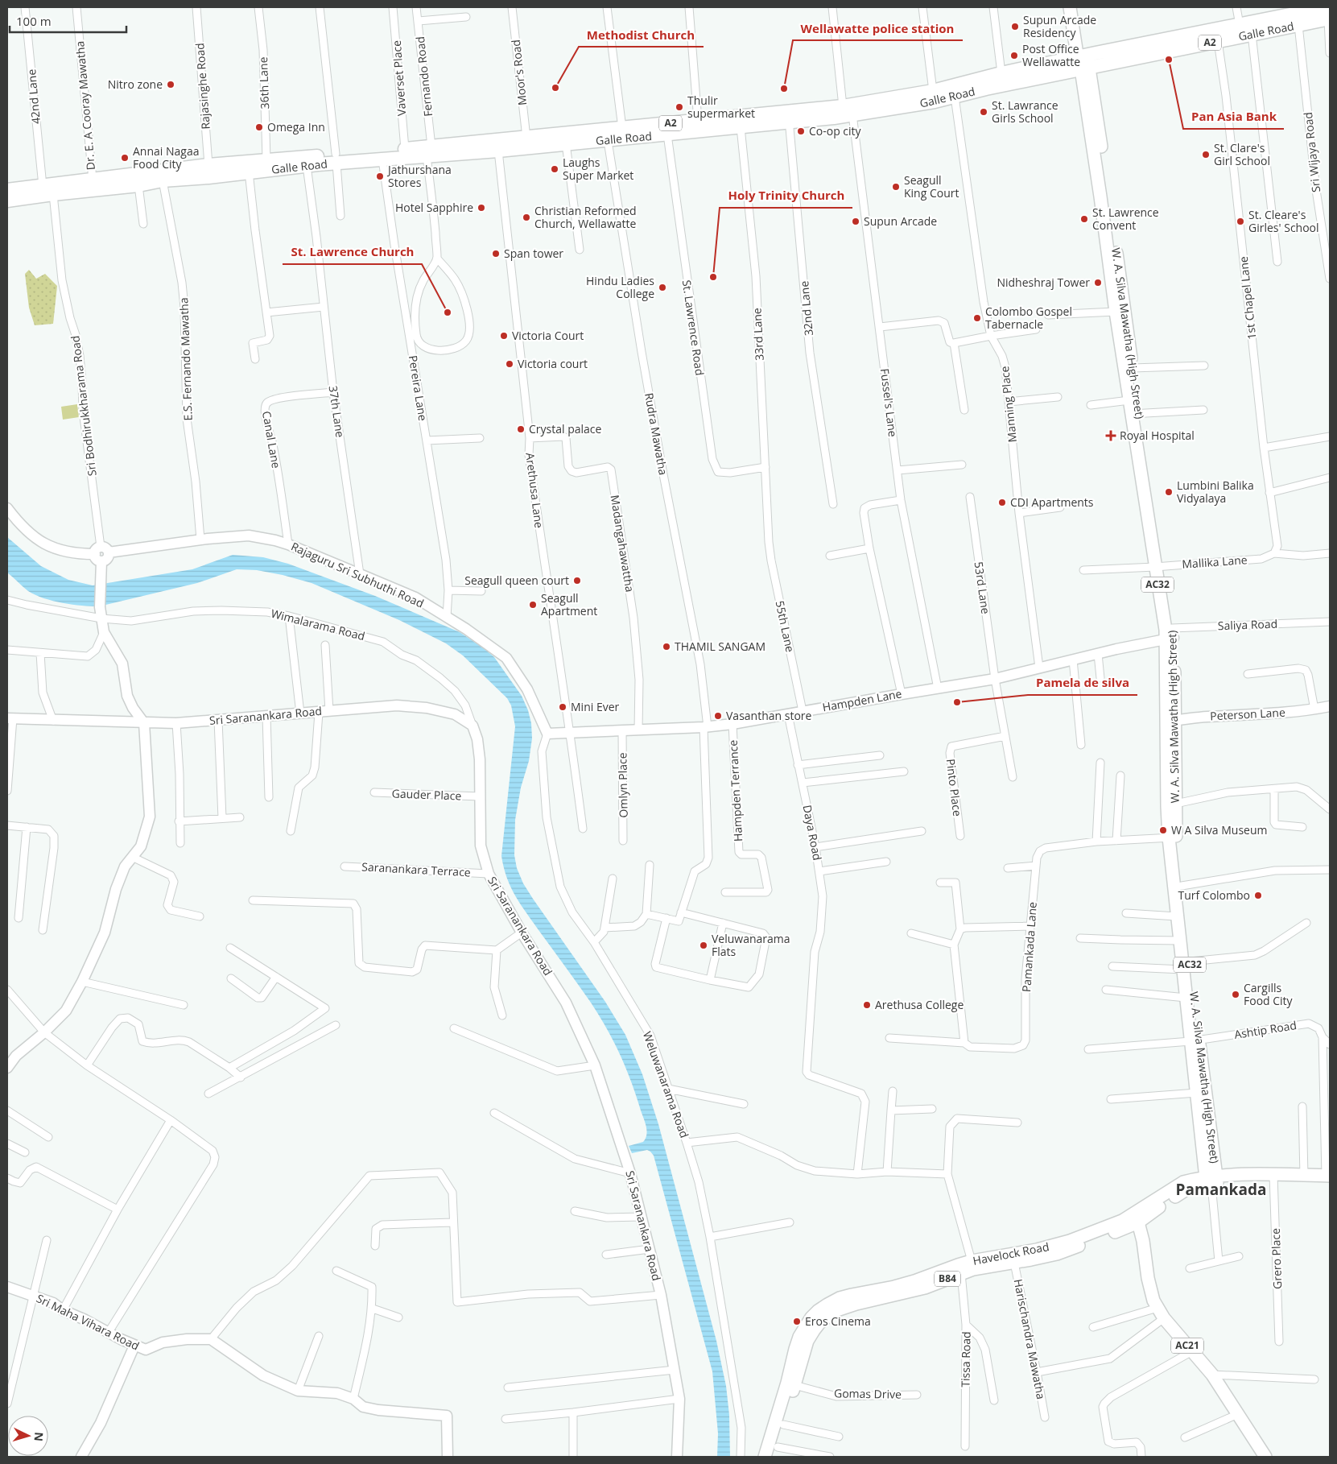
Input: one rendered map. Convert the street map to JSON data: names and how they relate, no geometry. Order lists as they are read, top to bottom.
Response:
{
  "streets": {
    "highway": ["Galle Road", "A2"],
    "main road": [
      "W. A. Silva Mawatha (High Street)",
      "AC32",
      "Havelock Road",
      "B84",
      "AC21"
    ],
    "street": [
      "Moor's Road",
      "Fernando Road",
      "Vaverset Place",
      "36th Lane",
      "Rajasinghe Road",
      "42nd Lane",
      "Dr. E. A Cooray Mawatha",
      "Sri Wijaya Road",
      "1st Chapel Lane",
      "32nd Lane",
      "St. Lawrence Road",
      "33rd Lane",
      "E.S. Fernando Mawatha",
      "Pereira Lane",
      "Fussel's Lane",
      "Manning Place",
      "Sri Bodhirukkharama Road",
      "37th Lane",
      "Rudra Mawatha",
      "Canal Lane",
      "Arethusa Lane",
      "Madangahawattha",
      "Mallika Lane",
      "Rajaguru Sri Subhuthi Road",
      "53rd Lane",
      "Wimalarama Road",
      "Saliya Road",
      "55th Lane",
      "Hampden Lane",
      "Peterson Lane",
      "Sri Saranankara Road",
      "Omlyn Place",
      "Pinto Place",
      "Hampden Terrance",
      "Gauder Place",
      "Daya Road",
      "Saranankara Terrace",
      "Pamankada Lane",
      "Ashtip Road",
      "Weluwanarama Road",
      "Grero Place",
      "Sri Maha Vihara Road",
      "Harischandra Mawatha",
      "Tissa Road",
      "Gomas Drive"
    ]
  },
  "crossings": [
    ["Galle Road", "Moor's Road"],
    ["Galle Road", "Fernando Road"],
    ["Galle Road", "Vaverset Place"],
    ["Galle Road", "36th Lane"],
    ["Galle Road", "Rajasinghe Road"],
    ["Galle Road", "42nd Lane"],
    ["Galle Road", "Dr. E. A Cooray Mawatha"],
    ["Galle Road", "Sri Wijaya Road"],
    ["Galle Road", "1st Chapel Lane"],
    ["Galle Road", "32nd Lane"],
    ["Galle Road", "St. Lawrence Road"],
    ["Galle Road", "W. A. Silva Mawatha (High Street)"],
    ["Galle Road", "33rd Lane"],
    ["Galle Road", "E.S. Fernando Mawatha"],
    ["Galle Road", "Pereira Lane"],
    ["Galle Road", "Fussel's Lane"],
    ["Galle Road", "Manning Place"],
    ["Galle Road", "Sri Bodhirukkharama Road"],
    ["Galle Road", "37th Lane"],
    ["Galle Road", "Rudra Mawatha"],
    ["Galle Road", "Arethusa Lane"],
    ["1st Chapel Lane", "Mallika Lane"],
    ["St. Lawrence Road", "33rd Lane"],
    ["W. A. Silva Mawatha (High Street)", "Mallika Lane"],
    ["W. A. Silva Mawatha (High Street)", "Saliya Road"],
    ["W. A. Silva Mawatha (High Street)", "Hampden Lane"],
    ["W. A. Silva Mawatha (High Street)", "Peterson Lane"],
    ["W. A. Silva Mawatha (High Street)", "Pamankada Lane"],
    ["W. A. Silva Mawatha (High Street)", "Ashtip Road"],
    ["W. A. Silva Mawatha (High Street)", "Havelock Road"],
    ["33rd Lane", "55th Lane"],
    ["E.S. Fernando Mawatha", "Rajaguru Sri Subhuthi Road"],
    ["Pereira Lane", "Rajaguru Sri Subhuthi Road"],
    ["Fussel's Lane", "Hampden Lane"],
    ["Manning Place", "Hampden Lane"],
    ["Sri Bodhirukkharama Road", "Rajaguru Sri Subhuthi Road"],
    ["37th Lane", "Canal Lane"],
    ["37th Lane", "Rajaguru Sri Subhuthi Road"],
    ["Rudra Mawatha", "Hampden Lane"],
    ["Canal Lane", "Rajaguru Sri Subhuthi Road"],
    ["Arethusa Lane", "Madangahawattha"],
    ["Arethusa Lane", "Hampden Lane"],
    ["Madangahawattha", "Hampden Lane"],
    ["Rajaguru Sri Subhuthi Road", "Hampden Lane"],
    ["Rajaguru Sri Subhuthi Road", "Weluwanarama Road"],
    ["53rd Lane", "Hampden Lane"],
    ["Wimalarama Road", "Sri Saranankara Road"],
    ["Saliya Road", "Hampden Lane"],
    ["55th Lane", "Hampden Lane"],
    ["Hampden Lane", "Omlyn Place"],
    ["Hampden Lane", "Hampden Terrance"],
    ["Hampden Lane", "Daya Road"],
    ["Hampden Lane", "Weluwanarama Road"],
    ["Sri Saranankara Road", "Gauder Place"],
    ["Sri Saranankara Road", "Saranankara Terrace"],
    ["Havelock Road", "Grero Place"],
    ["Havelock Road", "Harischandra Mawatha"],
    ["Havelock Road", "AC21"],
    ["Havelock Road", "Tissa Road"],
    ["Havelock Road", "Gomas Drive"]
  ],
  "districts": ["Pamankada"],
  "places": {
    "other": [
      "Supun Arcade Residency",
      "Post Office Wellawatte",
      "Pan Asia Bank",
      "Nitro zone",
      "Methodist Church",
      "Wellawatte police station",
      "Thulir supermarket",
      "St. Lawrance Girls School",
      "Omega Inn",
      "Co-op city",
      "St. Clare's Girl School",
      "Annai Nagaa Food City",
      "Laughs Super Market",
      "Jathurshana Stores",
      "Seagull King Court",
      "Hotel Sapphire",
      "Christian Reformed Church, Wellawatte",
      "St. Lawrence Convent",
      "Supun Arcade",
      "St. Cleare's Girles' School",
      "Span tower",
      "Holy Trinity Church",
      "Nidheshraj Tower",
      "Hindu Ladies College",
      "St. Lawrence Church",
      "Colombo Gospel Tabernacle",
      "Victoria Court",
      "Victoria court",
      "Crystal palace",
      "Lumbini Balika Vidyalaya",
      "CDI Apartments",
      "Seagull queen court",
      "Seagull Apartment",
      "THAMIL SANGAM",
      "Pamela de silva",
      "Mini Ever",
      "Vasanthan store",
      "W A Silva Museum",
      "Turf Colombo",
      "Veluwanarama Flats",
      "Cargills Food City",
      "Arethusa College",
      "Eros Cinema"
    ],
    "health": ["Royal Hospital"]
  },
  "scale_bar": "100 m",
  "north": "right"
}
